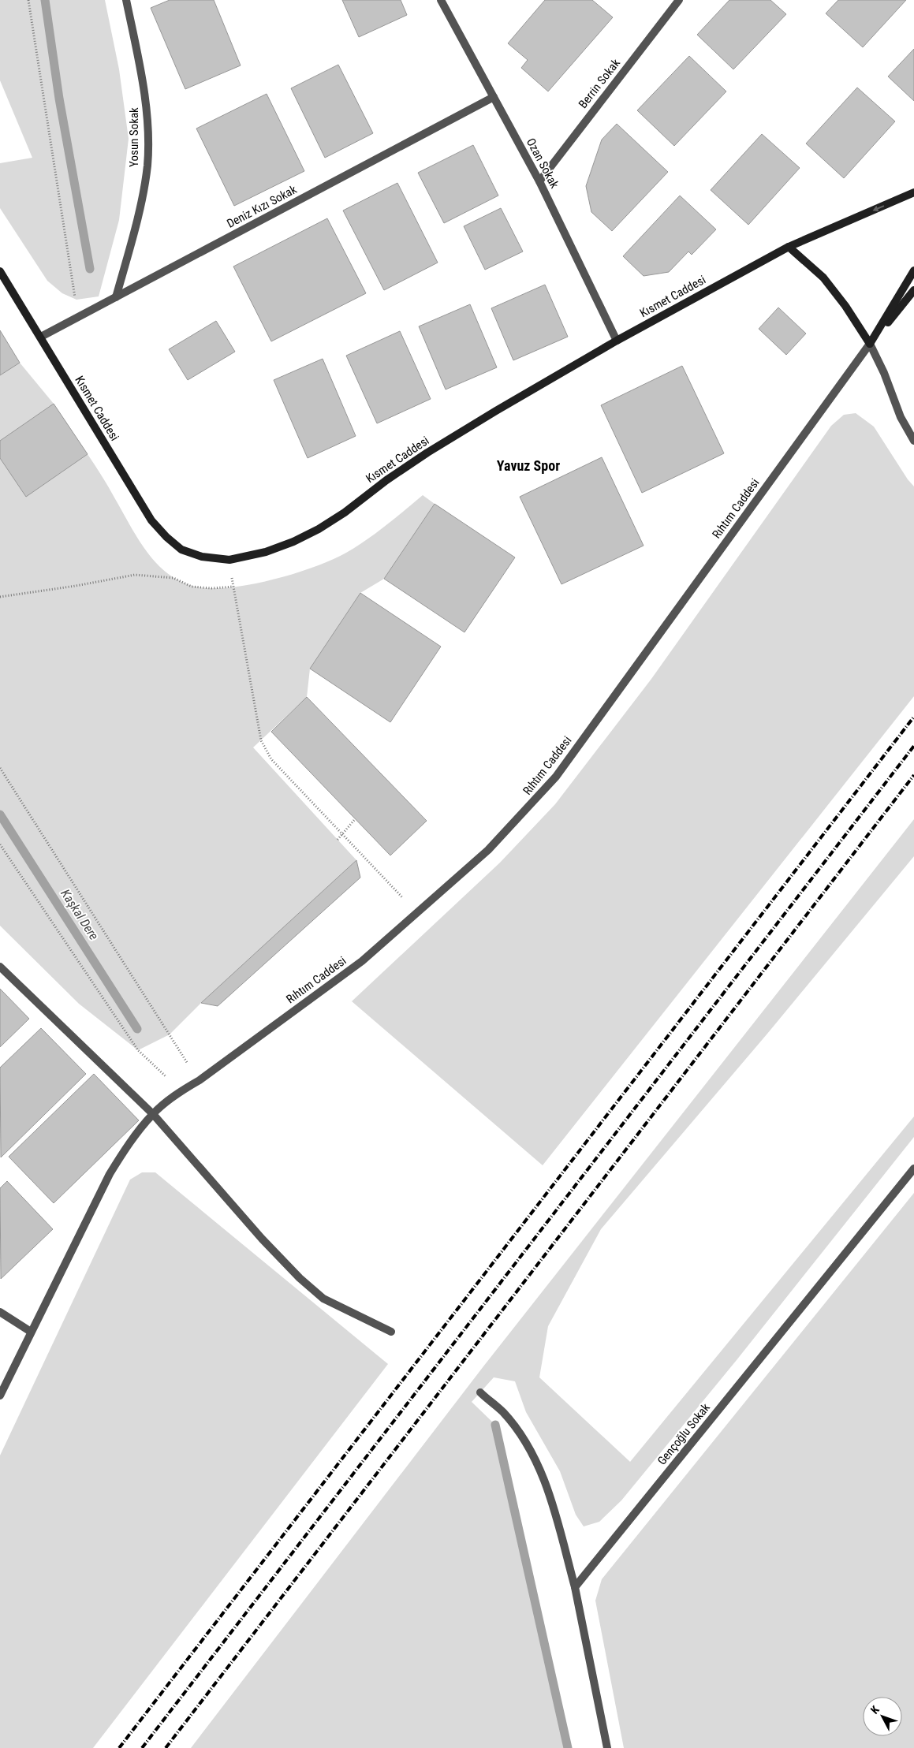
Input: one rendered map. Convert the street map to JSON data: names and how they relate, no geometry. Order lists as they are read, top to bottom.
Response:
{
  "streets": {
    "main road": ["Kısmet Caddesi", "Rıhtım Caddesi"],
    "street": [
      "Berrin Sokak",
      "Yosun Sokak",
      "Ozan Sokak",
      "Deniz Kızı Sokak",
      "Gençoğlu Sokak"
    ]
  },
  "crossings": [
    ["Berrin Sokak", "Ozan Sokak"],
    ["Yosun Sokak", "Deniz Kızı Sokak"],
    ["Ozan Sokak", "Deniz Kızı Sokak"],
    ["Ozan Sokak", "Kısmet Caddesi"],
    ["Deniz Kızı Sokak", "Kısmet Caddesi"]
  ],
  "districts": ["Yavuz Spor"],
  "water": ["Kaşkal Dere"],
  "north": "top left"
}
